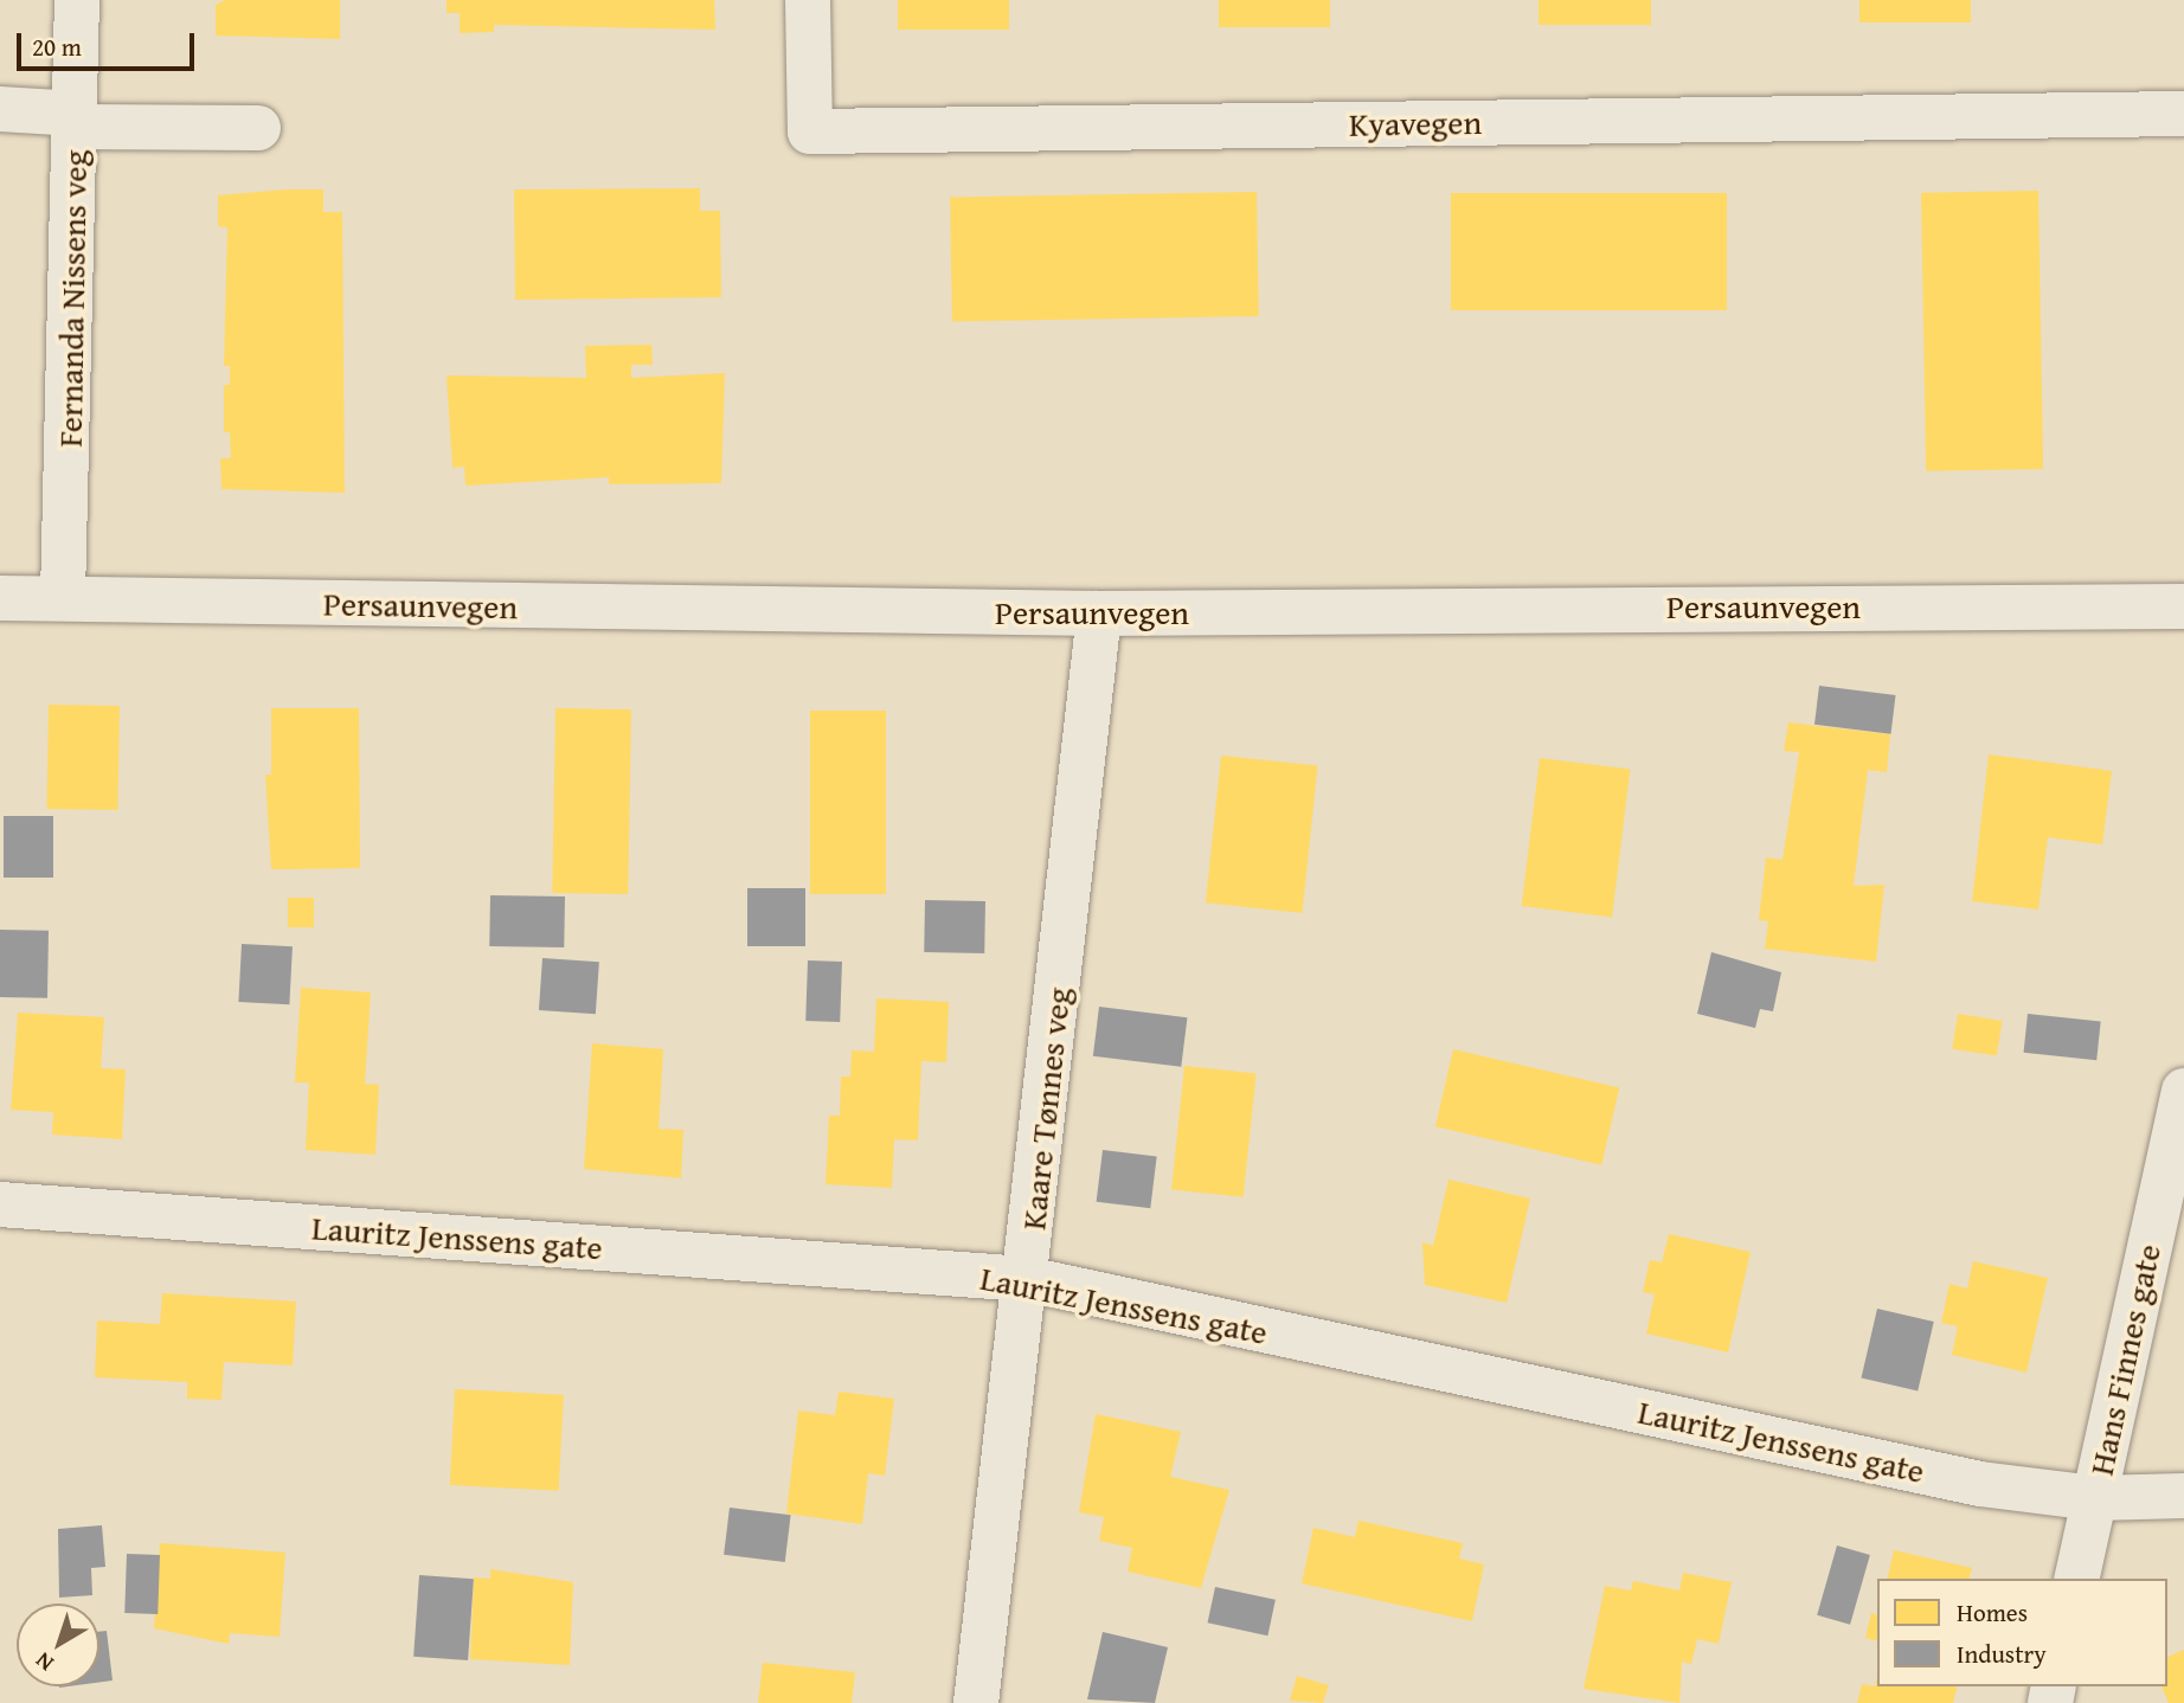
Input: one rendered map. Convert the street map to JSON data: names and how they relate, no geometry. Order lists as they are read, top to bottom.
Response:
{
  "streets": {
    "street": [
      "Kyavegen",
      "Fernanda Nissens veg",
      "Persaunvegen",
      "Kaare Tønnes veg",
      "Lauritz Jenssens gate",
      "Hans Finnes gate"
    ]
  },
  "crossings": [
    ["Fernanda Nissens veg", "Persaunvegen"],
    ["Persaunvegen", "Kaare Tønnes veg"],
    ["Kaare Tønnes veg", "Lauritz Jenssens gate"],
    ["Lauritz Jenssens gate", "Hans Finnes gate"]
  ],
  "legend": ["Homes", "Industry"],
  "scale_bar": "20 m",
  "north": "bottom left"
}
